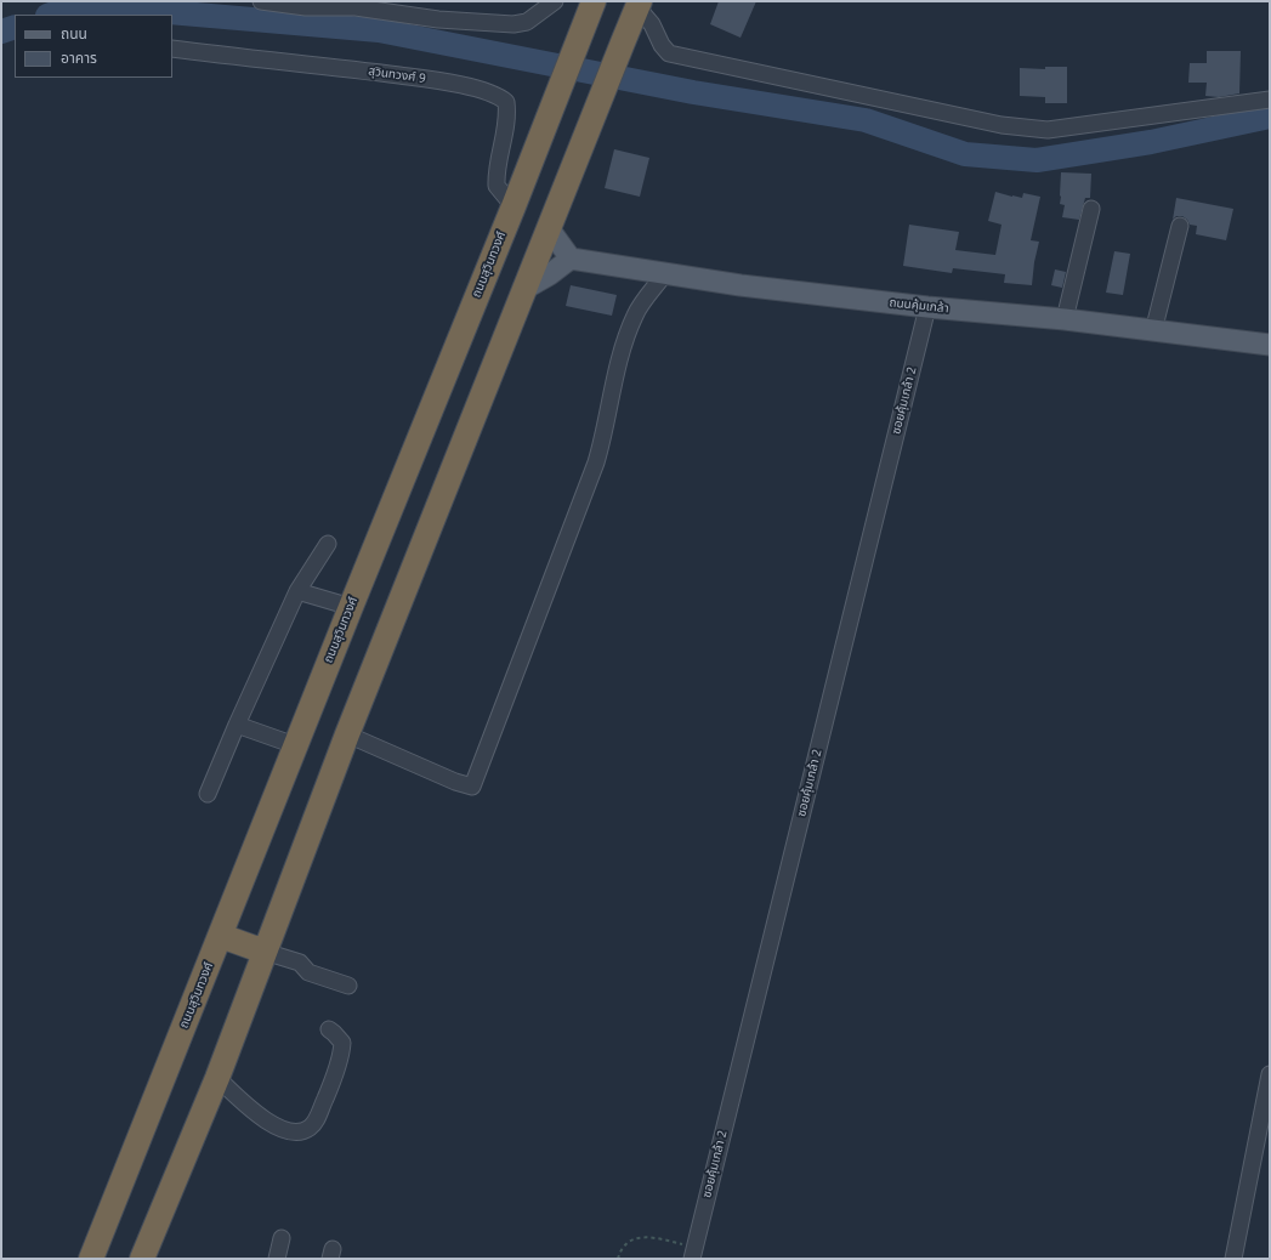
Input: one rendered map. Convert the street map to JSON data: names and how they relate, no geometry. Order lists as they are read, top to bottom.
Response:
{
  "streets": {
    "highway": ["ถนนสุวินทวงศ์"],
    "main road": ["ถนนคุ้มเกล้า"],
    "street": ["สุวินทวงศ์ 9", "ซอยคุ้มเกล้า 2"]
  },
  "crossings": [
    ["สุวินทวงศ์ 9", "ถนนสุวินทวงศ์"],
    ["ถนนคุ้มเกล้า", "ซอยคุ้มเกล้า 2"]
  ],
  "legend": ["ถนน", "อาคาร"]
}
